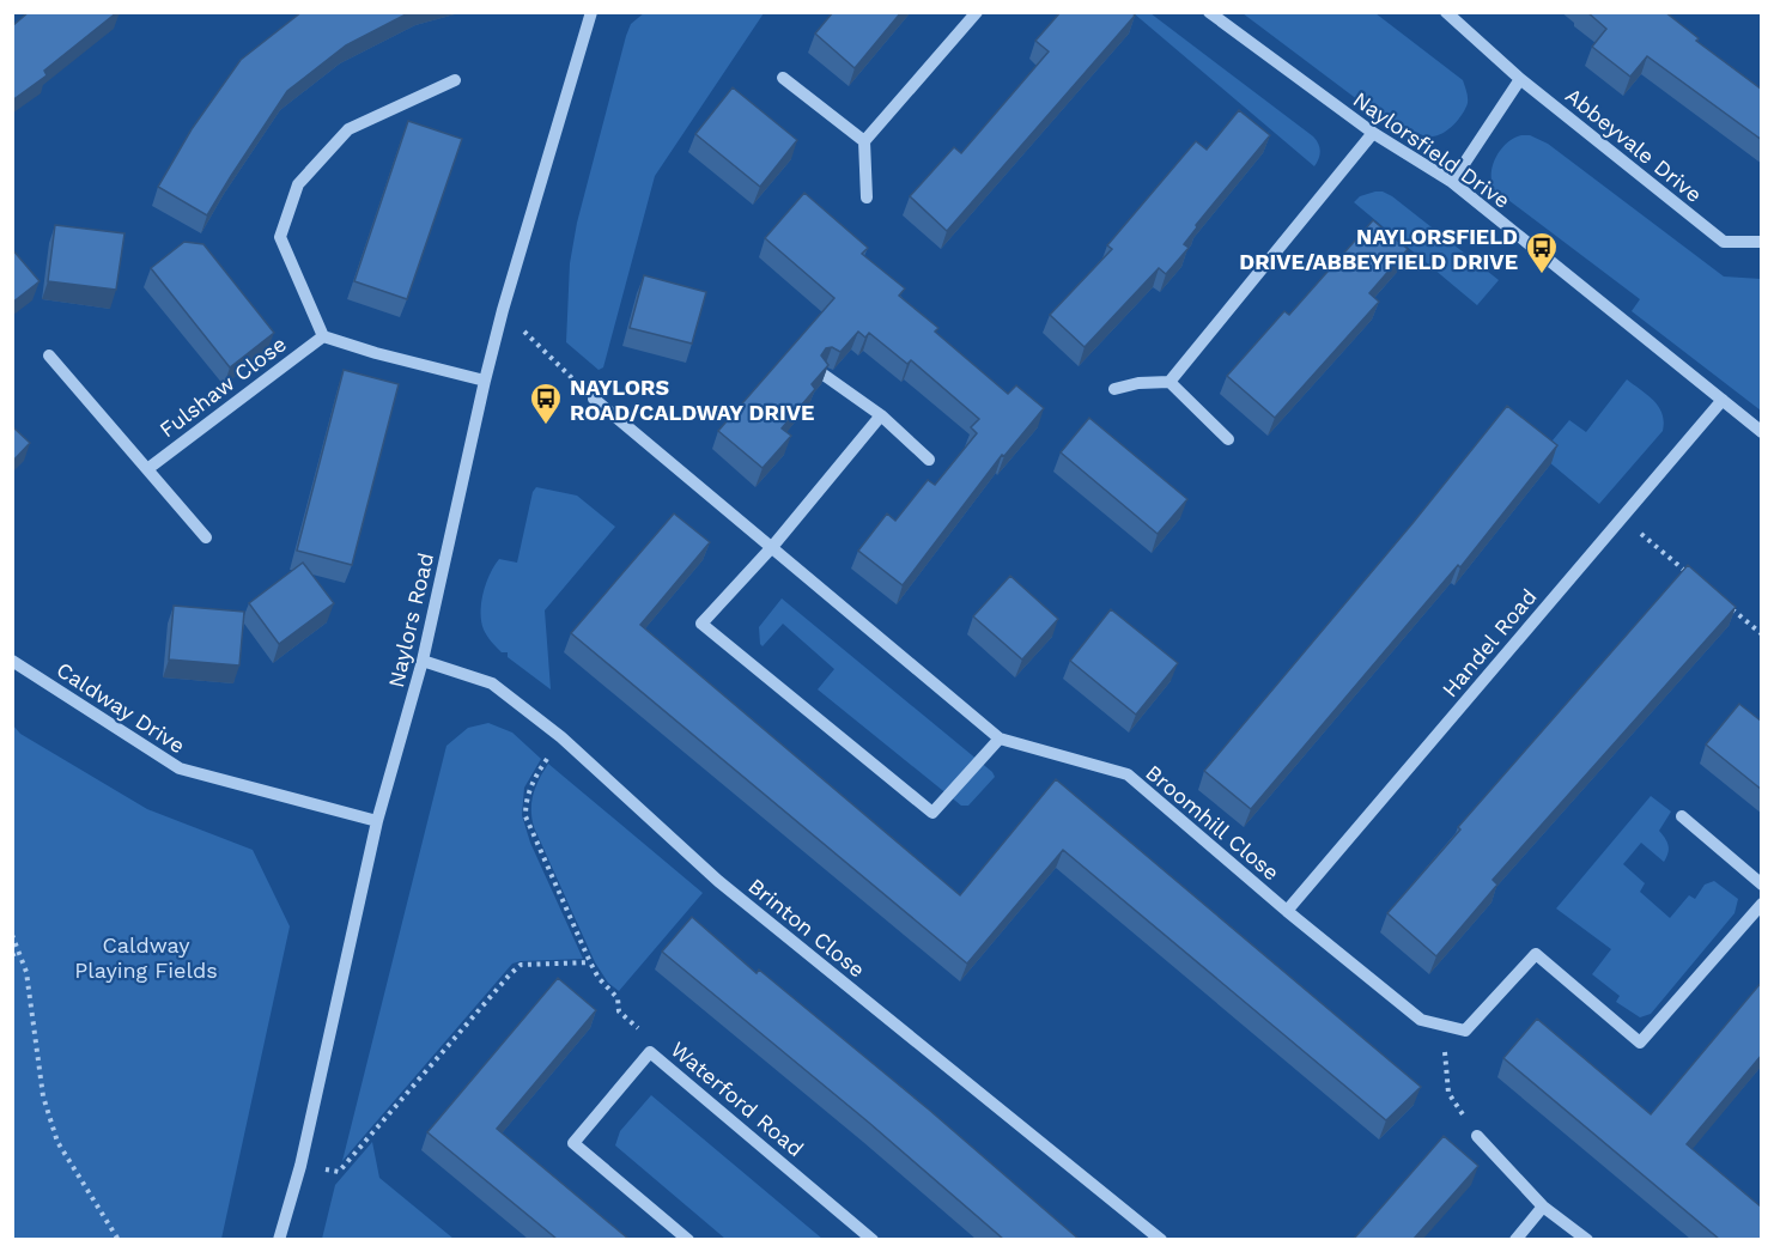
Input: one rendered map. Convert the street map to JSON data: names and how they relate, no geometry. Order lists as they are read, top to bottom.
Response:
{
  "streets": {
    "street": [
      "Abbeyvale Drive",
      "Naylorsfield Drive",
      "Fulshaw Close",
      "Naylors Road",
      "Handel Road",
      "Caldway Drive",
      "Broomhill Close",
      "Brinton Close",
      "Waterford Road"
    ]
  },
  "crossings": [
    ["Naylorsfield Drive", "Handel Road"],
    ["Naylors Road", "Caldway Drive"],
    ["Naylors Road", "Brinton Close"],
    ["Handel Road", "Broomhill Close"]
  ],
  "parks": ["Caldway Playing Fields"],
  "places": {
    "bus stop": ["NAYLORSFIELD DRIVE/ABBEYFIELD DRIVE", "NAYLORS ROAD/CALDWAY DRIVE"]
  }
}
